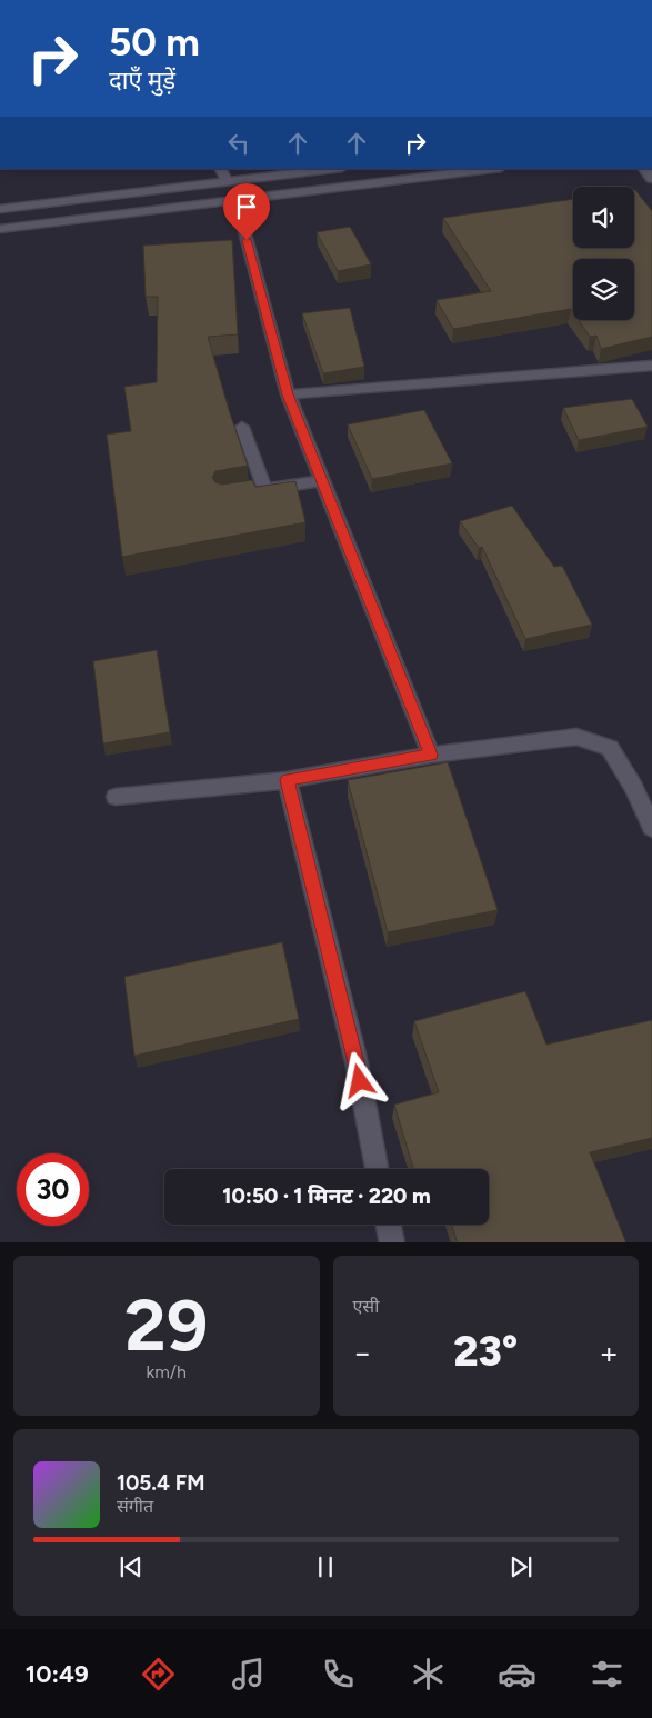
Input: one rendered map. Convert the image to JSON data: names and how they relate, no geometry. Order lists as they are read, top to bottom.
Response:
{
  "page": {
    "turn": ["50 m", "दाएँ मुड़ें"],
    "limit": "30",
    "trip": "10:50 · 1 मिनट · 220 m",
    "tile": [
      ["29", "km/h"],
      "एसी"
    ],
    "heat": ["−", "23°", "+"],
    "song": ["105.4 FM", "संगीत"],
    "tabs": "10:49"
  }
}
